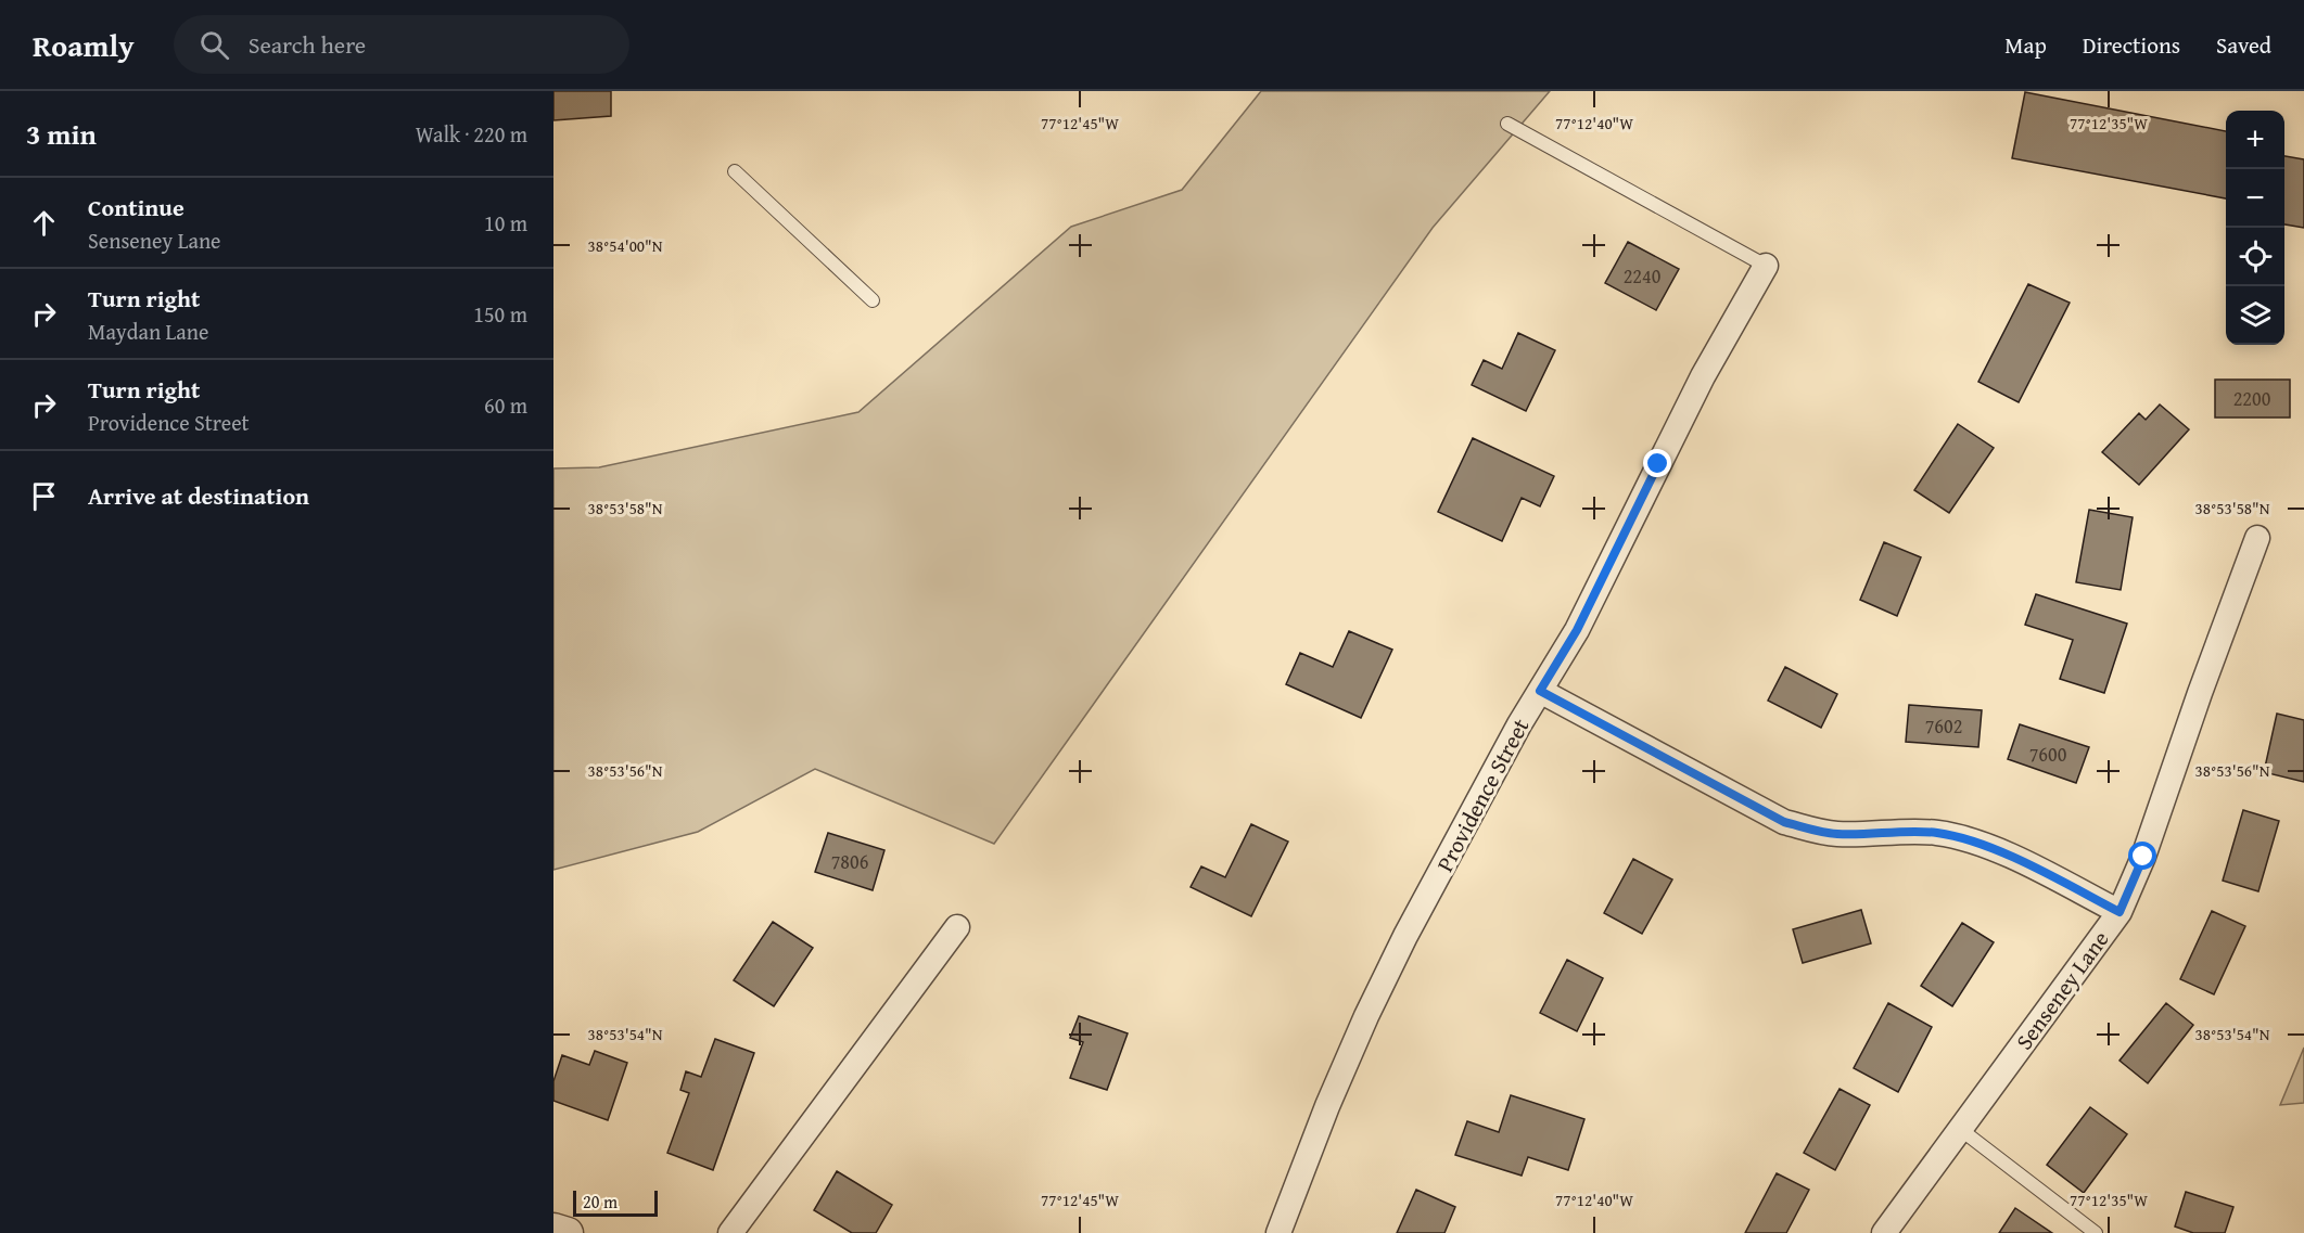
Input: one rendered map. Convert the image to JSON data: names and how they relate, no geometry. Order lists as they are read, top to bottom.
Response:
{
  "streets": {
    "street": ["Providence Street", "Senseney Lane"]
  },
  "house_numbers": [
    "2240",
    "2200",
    "7602",
    "7600",
    "7806"
  ],
  "scale_bar": "20 m",
  "page": {
    "header": "Roamly",
    "search": "Search here",
    "nav": ["Map", "Directions", "Saved"],
    "heading": ["3 min", "Walk · 220 m"],
    "map_buttons": ["+", "−"],
    "list": [
      ["Continue", "Senseney Lane", "10 m"],
      ["Turn right", "Maydan Lane", "150 m"],
      ["Turn right", "Providence Street", "60 m"],
      "Arrive at destination"
    ],
    "scale": "20 m"
  },
  "coordinates": [
    "77°12'45\"W",
    "77°12'40\"W",
    "77°12'35\"W",
    "38°54'00\"N",
    "38°53'58\"N",
    "38°53'56\"N",
    "38°53'54\"N"
  ]
}
